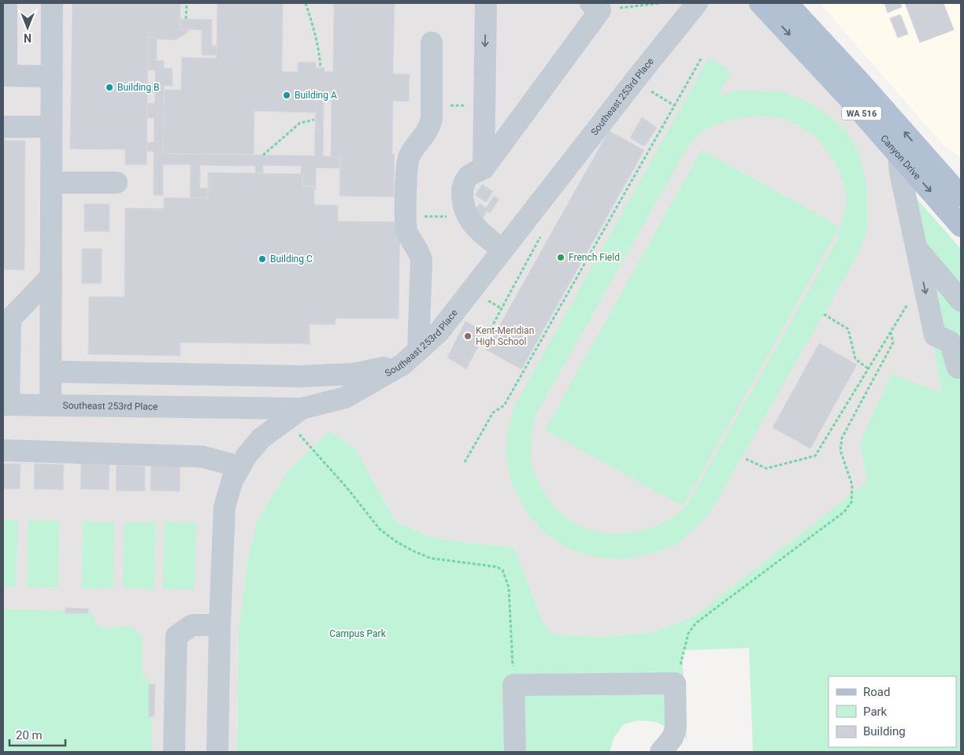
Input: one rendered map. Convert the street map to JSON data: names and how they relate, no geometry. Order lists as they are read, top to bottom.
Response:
{
  "streets": {
    "main road": ["WA 516", "Canyon Drive"],
    "street": ["Southeast 253rd Place"]
  },
  "parks": ["Campus Park"],
  "places": [
    "Building B",
    "Building A",
    "French Field",
    "Building C",
    "Kent-Meridian High School"
  ],
  "legend": ["Road", "Park", "Building"],
  "scale_bar": "20 m",
  "north": "bottom"
}
